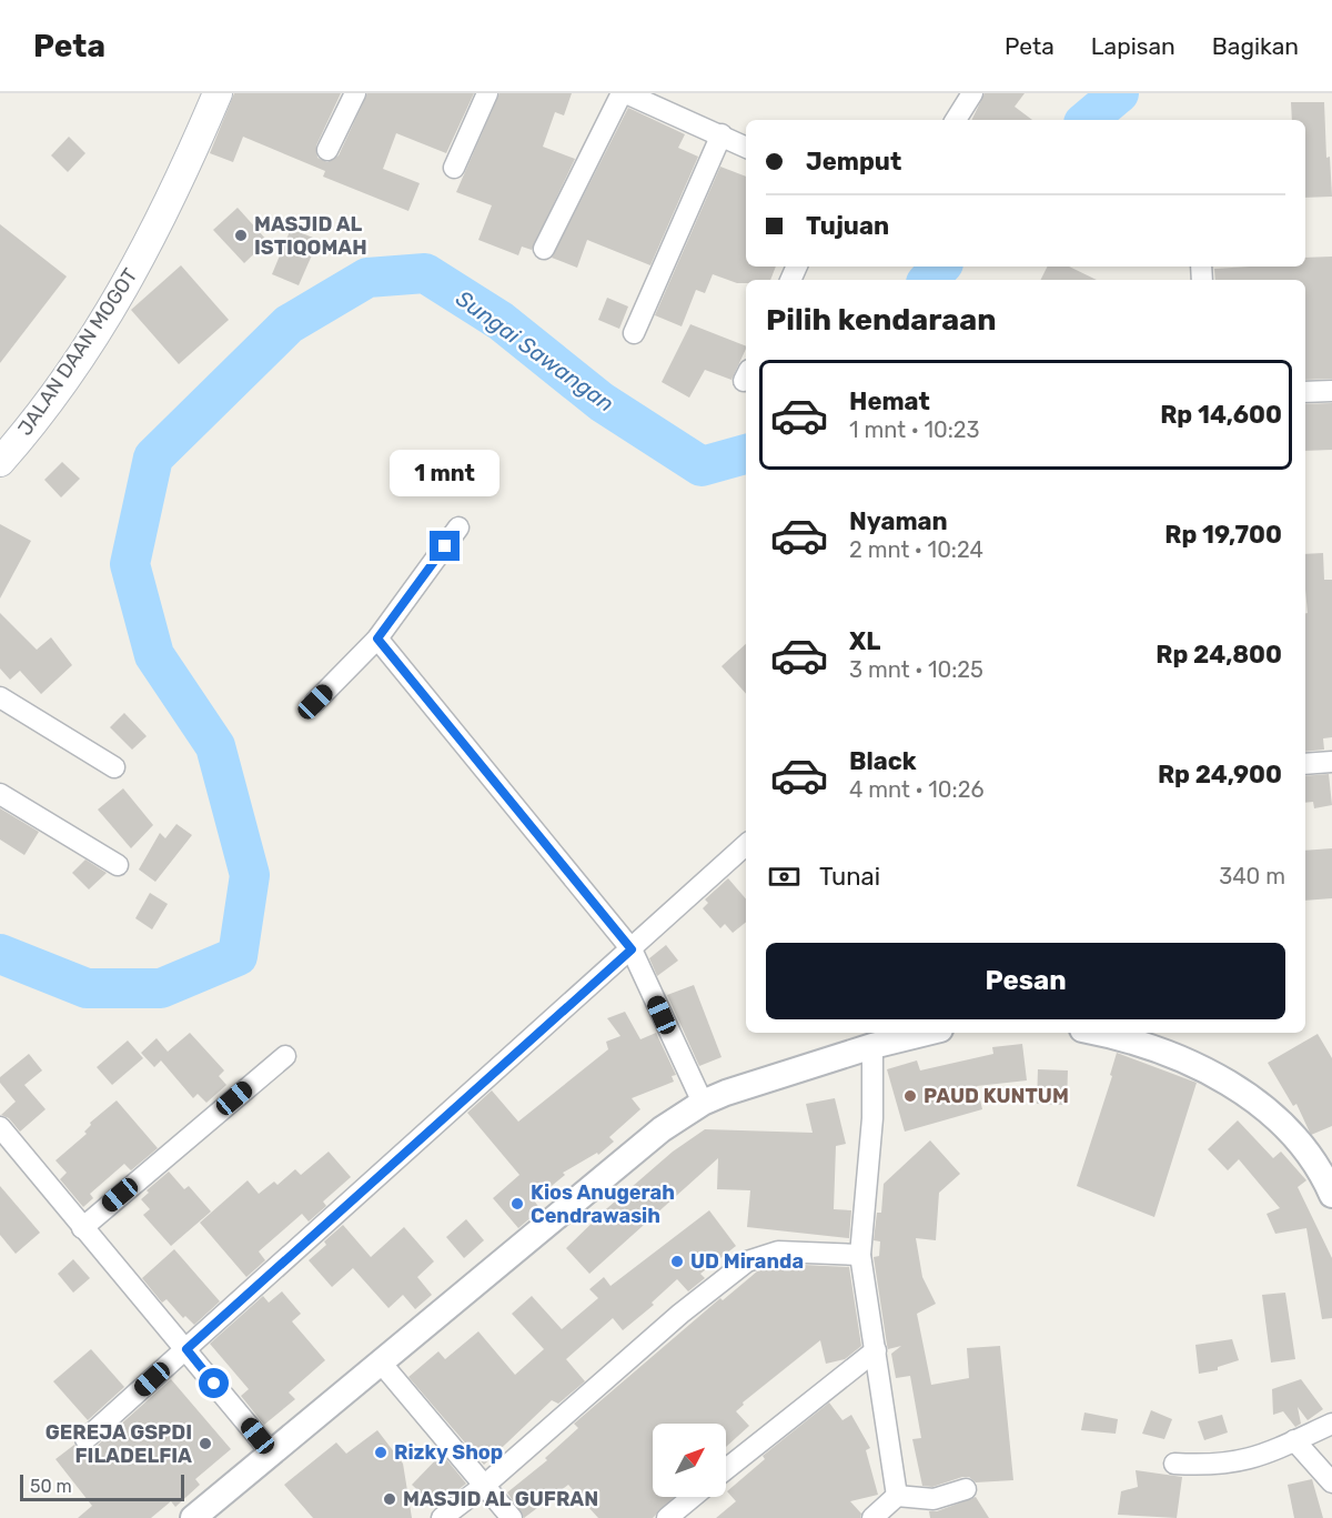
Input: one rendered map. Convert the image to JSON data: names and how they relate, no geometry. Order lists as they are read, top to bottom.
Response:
{
  "streets": {
    "main road": ["JALAN DAAN MOGOT"]
  },
  "water": ["Sungai Sawangan"],
  "places": [
    "MASJID AL ISTIQOMAH",
    "PAUD KUNTUM",
    "Kios Anugerah Cendrawasih",
    "UD Miranda",
    "GEREJA GSPDI FILADELFIA",
    "Rizky Shop",
    "MASJID AL GUFRAN"
  ],
  "scale_bar": "50 m",
  "north": "top right",
  "page": {
    "header": "Peta",
    "nav": ["Peta", "Lapisan", "Bagikan"],
    "banner": ["Jemput", "Tujuan"],
    "heading": "Pilih kendaraan",
    "list": [
      {
        "name": "Hemat",
        "note": "1 mnt · 10:23",
        "value": "Rp 14,600"
      },
      {
        "name": "Nyaman",
        "note": "2 mnt · 10:24",
        "value": "Rp 19,700"
      },
      {
        "name": "XL",
        "note": "3 mnt · 10:25",
        "value": "Rp 24,800"
      },
      {
        "name": "Black",
        "note": "4 mnt · 10:26",
        "value": "Rp 24,900"
      }
    ],
    "bubble": "1 mnt",
    "pay": ["Tunai", "340 m"],
    "buttons": "Pesan",
    "scale": "50 m"
  }
}
